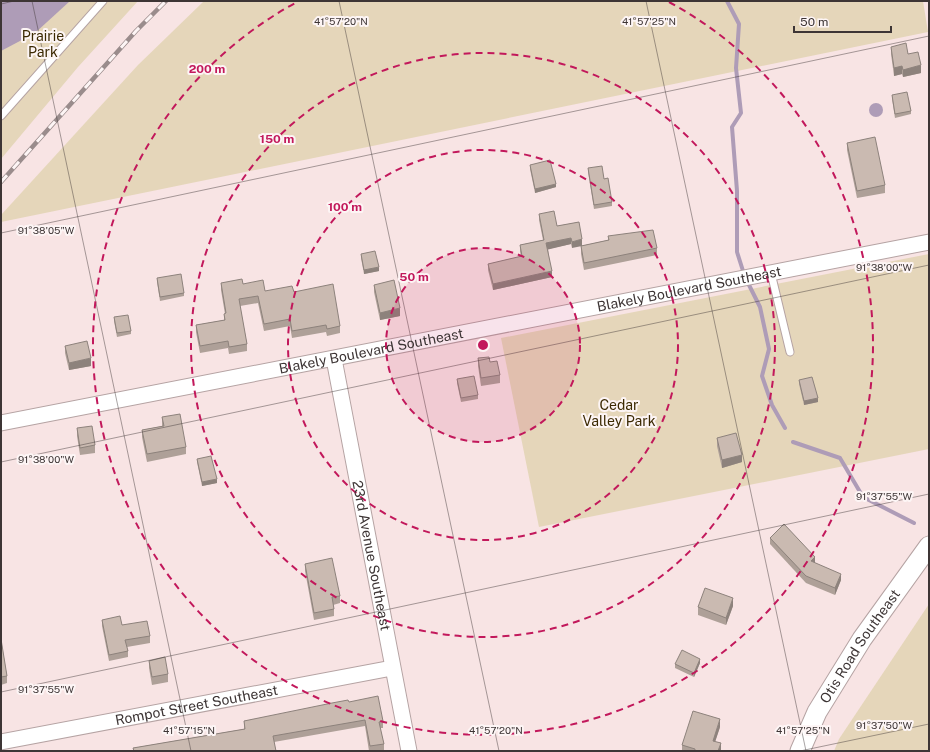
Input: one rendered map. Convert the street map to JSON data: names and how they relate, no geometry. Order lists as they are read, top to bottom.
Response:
{
  "streets": {
    "street": [
      "Blakely Boulevard Southeast",
      "23rd Avenue Southeast",
      "Otis Road Southeast",
      "Rompot Street Southeast"
    ]
  },
  "crossings": [
    ["Blakely Boulevard Southeast", "23rd Avenue Southeast"],
    ["23rd Avenue Southeast", "Rompot Street Southeast"]
  ],
  "parks": ["Prairie Park", "Cedar Valley Park"],
  "scale_bar": "50 m",
  "coordinates": [
    "41°57'20\"N",
    "41°57'25\"N",
    "91°38'05\"W",
    "91°38'00\"W",
    "91°37'55\"W",
    "91°37'50\"W",
    "41°57'15\"N"
  ],
  "rings": [
    "200 m",
    "150 m",
    "100 m",
    "50 m"
  ]
}
